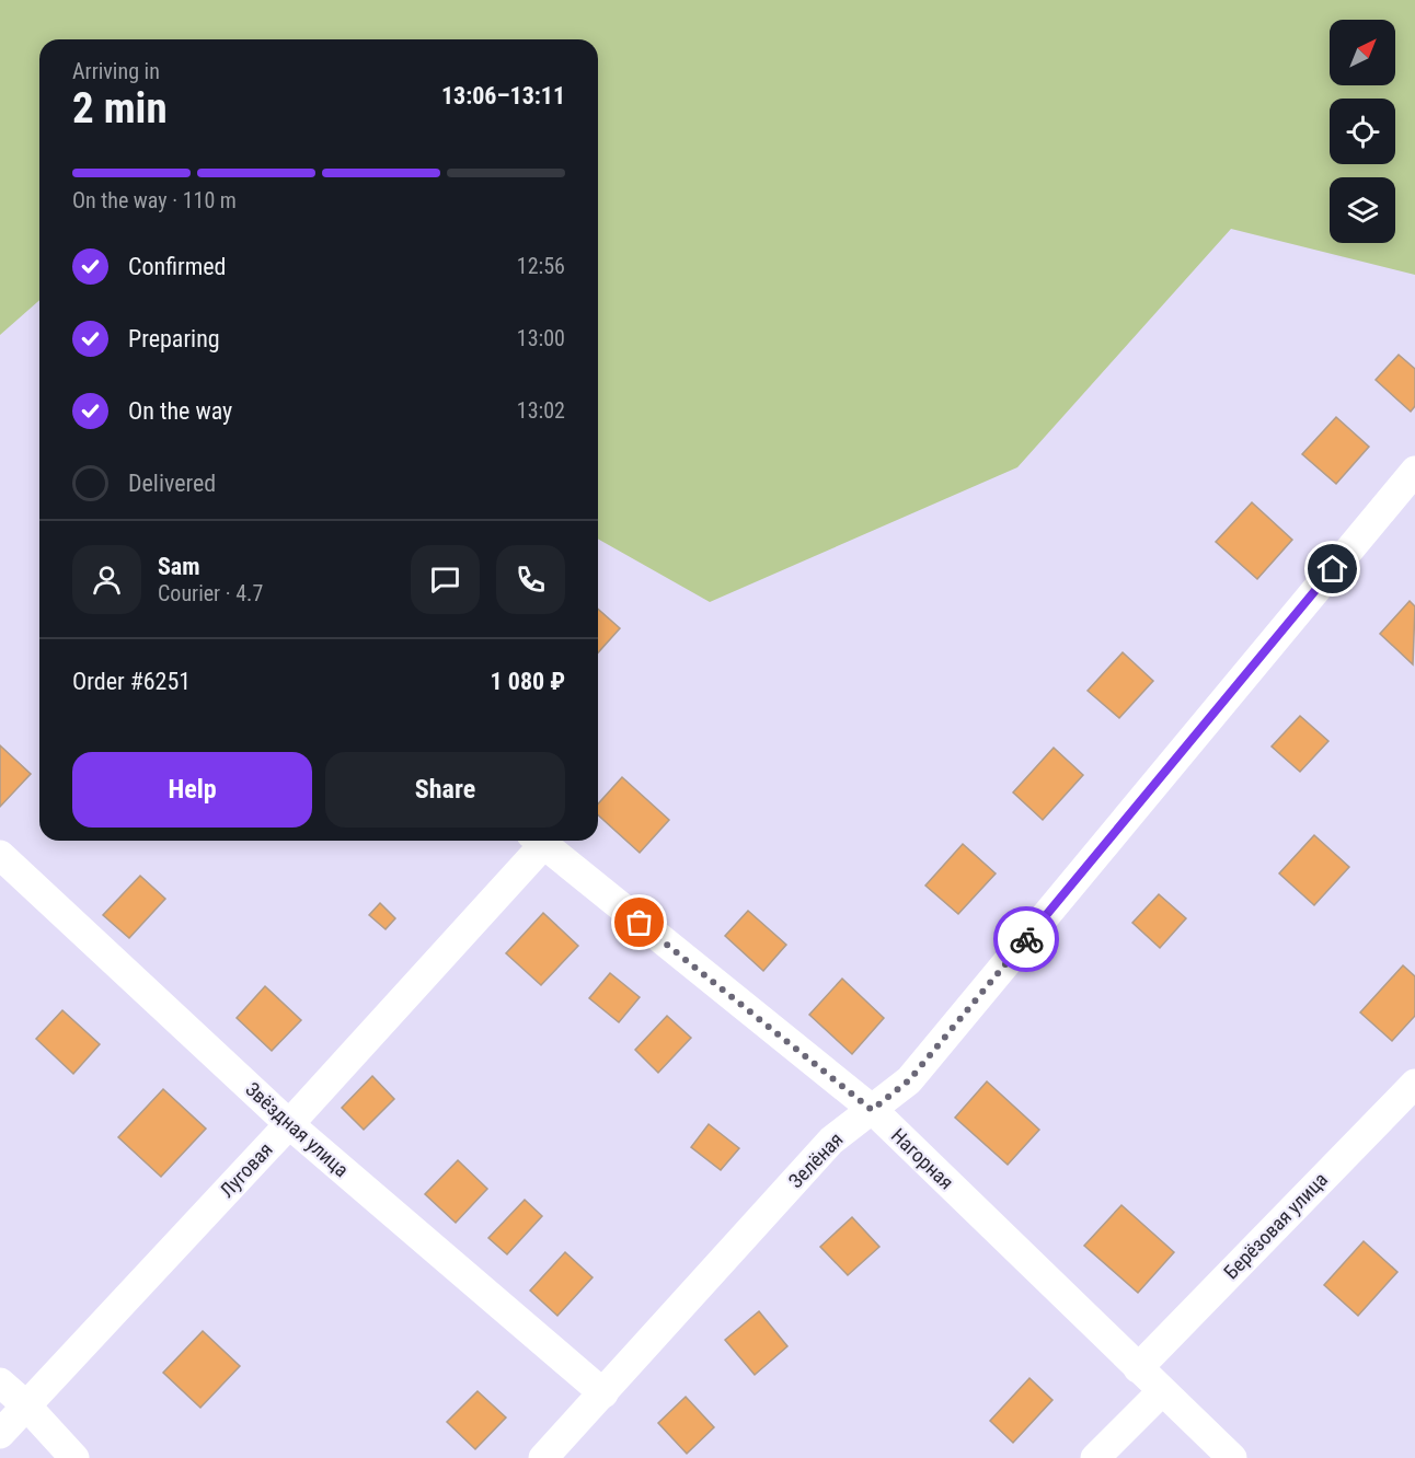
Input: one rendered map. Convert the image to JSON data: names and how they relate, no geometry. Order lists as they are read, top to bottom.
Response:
{
  "streets": {
    "street": [
      "Звёздная улица",
      "Нагорная",
      "Зелёная",
      "Луговая",
      "Берёзовая улица"
    ]
  },
  "crossings": [
    ["Звёздная улица", "Зелёная"],
    ["Звёздная улица", "Луговая"],
    ["Нагорная", "Зелёная"],
    ["Нагорная", "Берёзовая улица"]
  ],
  "north": "top right",
  "page": {
    "heading": ["2 min", "Arriving in", "13:06–13:11"],
    "panel": [
      "Sam",
      "Courier · 4.7",
      "Order #6251",
      "1 080 ₽"
    ],
    "bar": "On the way · 110 m",
    "list": [
      ["Confirmed", "12:56"],
      ["Preparing", "13:00"],
      ["On the way", "13:02"],
      "Delivered"
    ],
    "buttons": ["Help", "Share"]
  }
}
